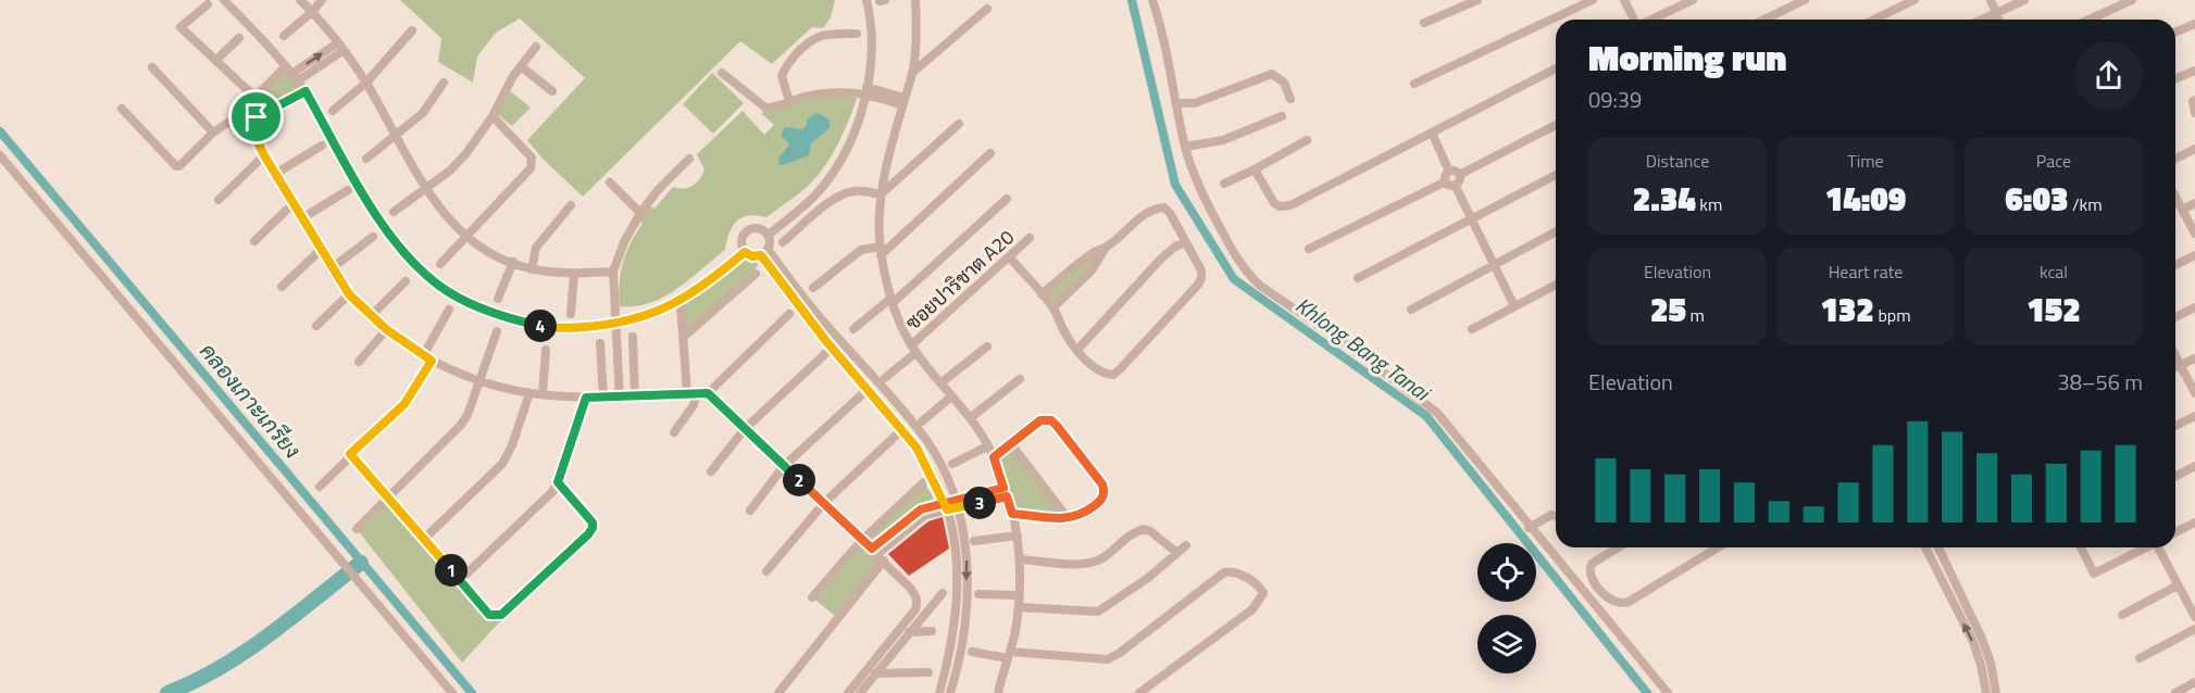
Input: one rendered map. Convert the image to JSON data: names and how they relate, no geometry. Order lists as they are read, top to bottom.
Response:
{
  "streets": {
    "street": ["ซอยปาริชาต A20"]
  },
  "water": ["Khlong Bang Tanai", "คลองเกาะเกรียง"],
  "page": {
    "heading": ["Morning run", "09:39"],
    "stats": [
      ["Distance", "2.34 km"],
      ["Time", "14:09"],
      ["Pace", "6:03 /km"],
      ["Elevation", "25 m"],
      ["Heart rate", "132 bpm"],
      ["kcal", "152"]
    ],
    "pins": [
      "4",
      "2",
      "3",
      "1"
    ],
    "chart": ["Elevation", "38–56 m"]
  }
}
